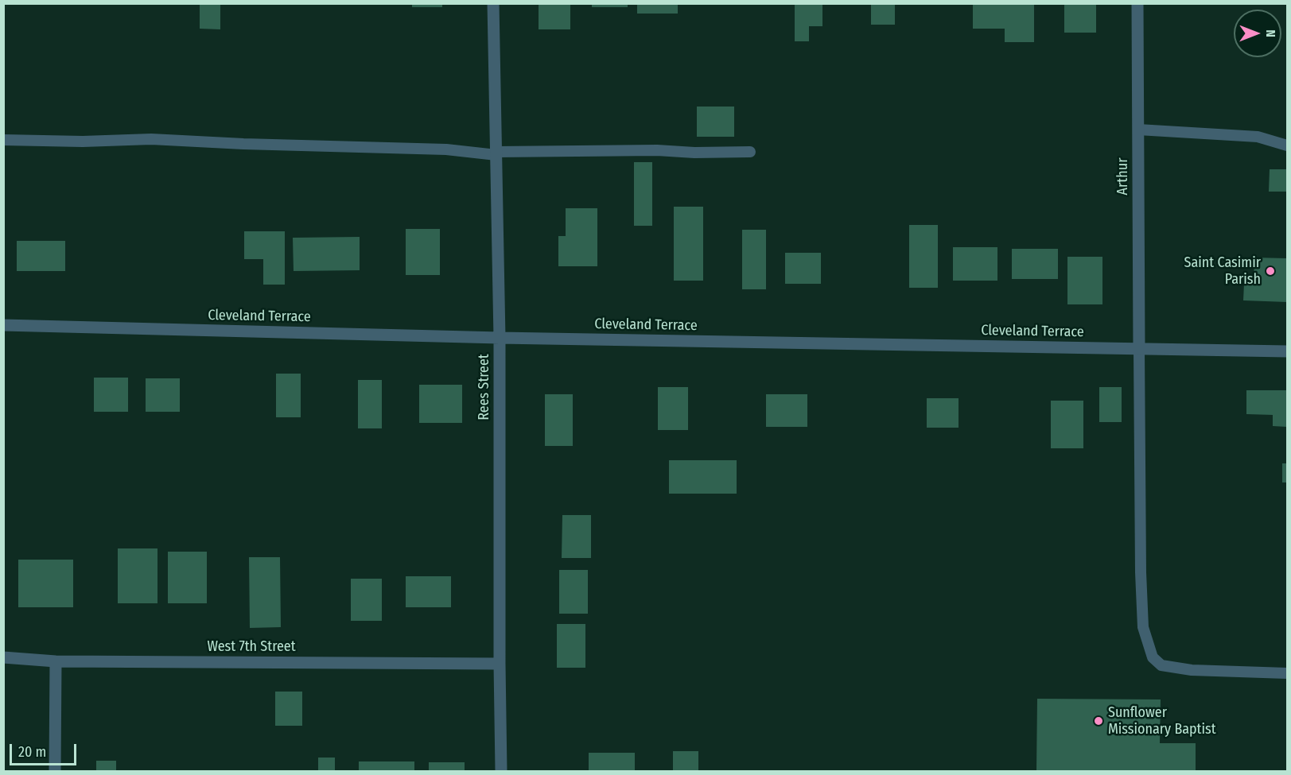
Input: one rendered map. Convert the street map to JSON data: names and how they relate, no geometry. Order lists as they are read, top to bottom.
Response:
{
  "streets": {
    "street": [
      "Arthur",
      "Cleveland Terrace",
      "Rees Street",
      "West 7th Street"
    ]
  },
  "crossings": [
    ["Arthur", "Cleveland Terrace"],
    ["Cleveland Terrace", "Rees Street"],
    ["Rees Street", "West 7th Street"]
  ],
  "places": ["Saint Casimir Parish", "Sunflower Missionary Baptist"],
  "scale_bar": "20 m",
  "north": "right"
}
